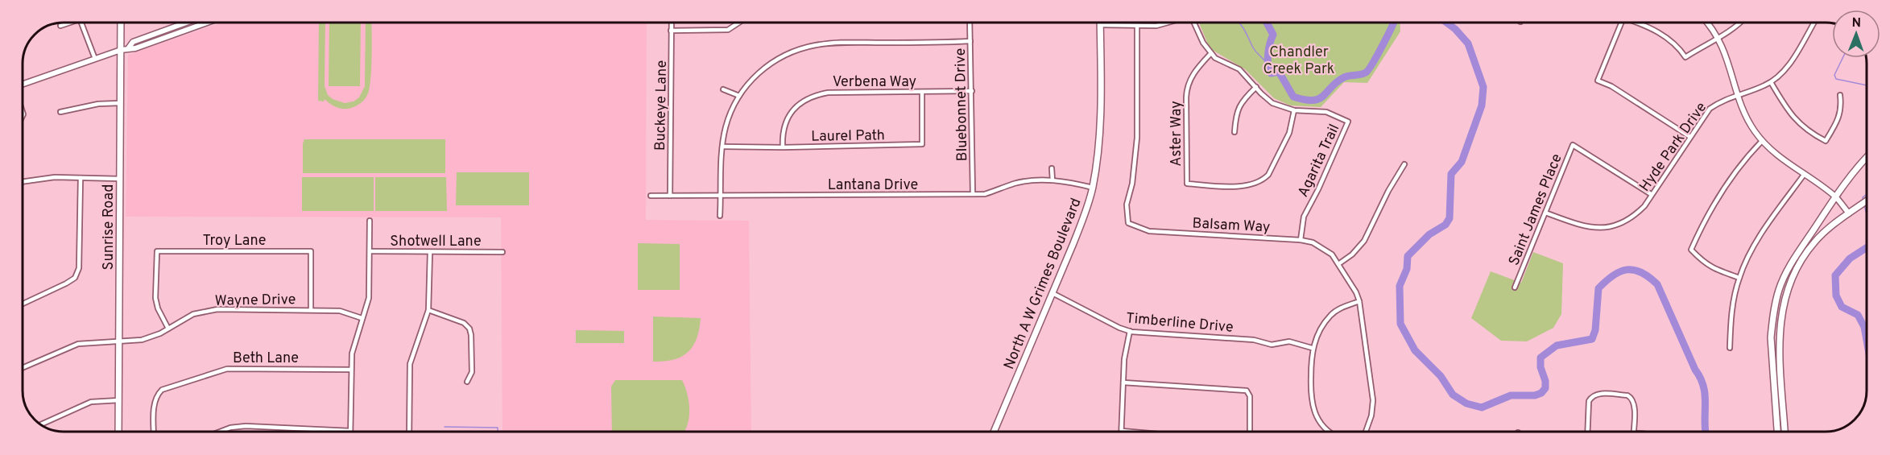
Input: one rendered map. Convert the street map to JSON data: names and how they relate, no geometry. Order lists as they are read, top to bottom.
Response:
{
  "streets": {
    "main road": ["Sunrise Road", "North A W Grimes Boulevard"],
    "street": [
      "Verbena Way",
      "Bluebonnet Drive",
      "Buckeye Lane",
      "Aster Way",
      "Laurel Path",
      "Hyde Park Drive",
      "Agarita Trail",
      "Lantana Drive",
      "Saint James Place",
      "Balsam Way",
      "Troy Lane",
      "Shotwell Lane",
      "Wayne Drive",
      "Timberline Drive",
      "Beth Lane"
    ]
  },
  "crossings": [
    ["Verbena Way", "Bluebonnet Drive"],
    ["Verbena Way", "Laurel Path"],
    ["Bluebonnet Drive", "Lantana Drive"],
    ["Buckeye Lane", "Lantana Drive"],
    ["Aster Way", "Agarita Trail"],
    ["Hyde Park Drive", "Saint James Place"],
    ["Agarita Trail", "Balsam Way"],
    ["Agarita Trail", "North A W Grimes Boulevard"],
    ["Lantana Drive", "North A W Grimes Boulevard"],
    ["Sunrise Road", "Wayne Drive"],
    ["Troy Lane", "Wayne Drive"],
    ["North A W Grimes Boulevard", "Timberline Drive"]
  ],
  "parks": ["Chandler Creek Park"],
  "north": "top"
}
